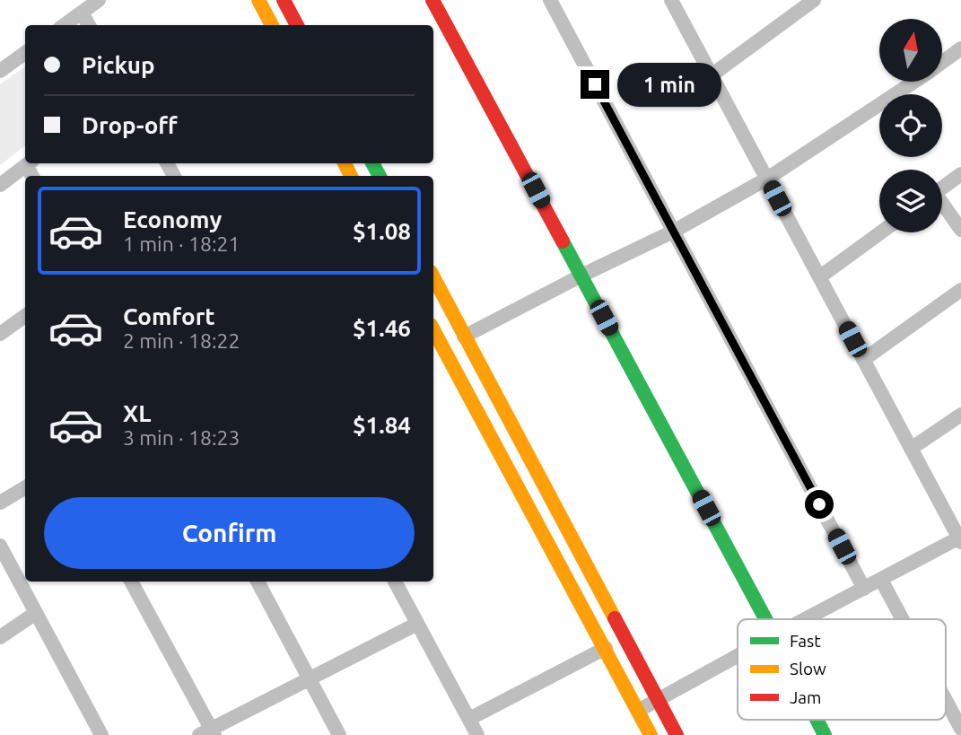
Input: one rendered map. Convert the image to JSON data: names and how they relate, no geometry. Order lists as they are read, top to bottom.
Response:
{
  "legend": ["Fast", "Slow", "Jam"],
  "north": "top",
  "page": {
    "banner": ["Pickup", "Drop-off"],
    "bubble": "1 min",
    "list": [
      {
        "name": "Economy",
        "note": "1 min · 18:21",
        "value": "$1.08"
      },
      {
        "name": "Comfort",
        "note": "2 min · 18:22",
        "value": "$1.46"
      },
      {
        "name": "XL",
        "note": "3 min · 18:23",
        "value": "$1.84"
      }
    ],
    "buttons": "Confirm"
  }
}
